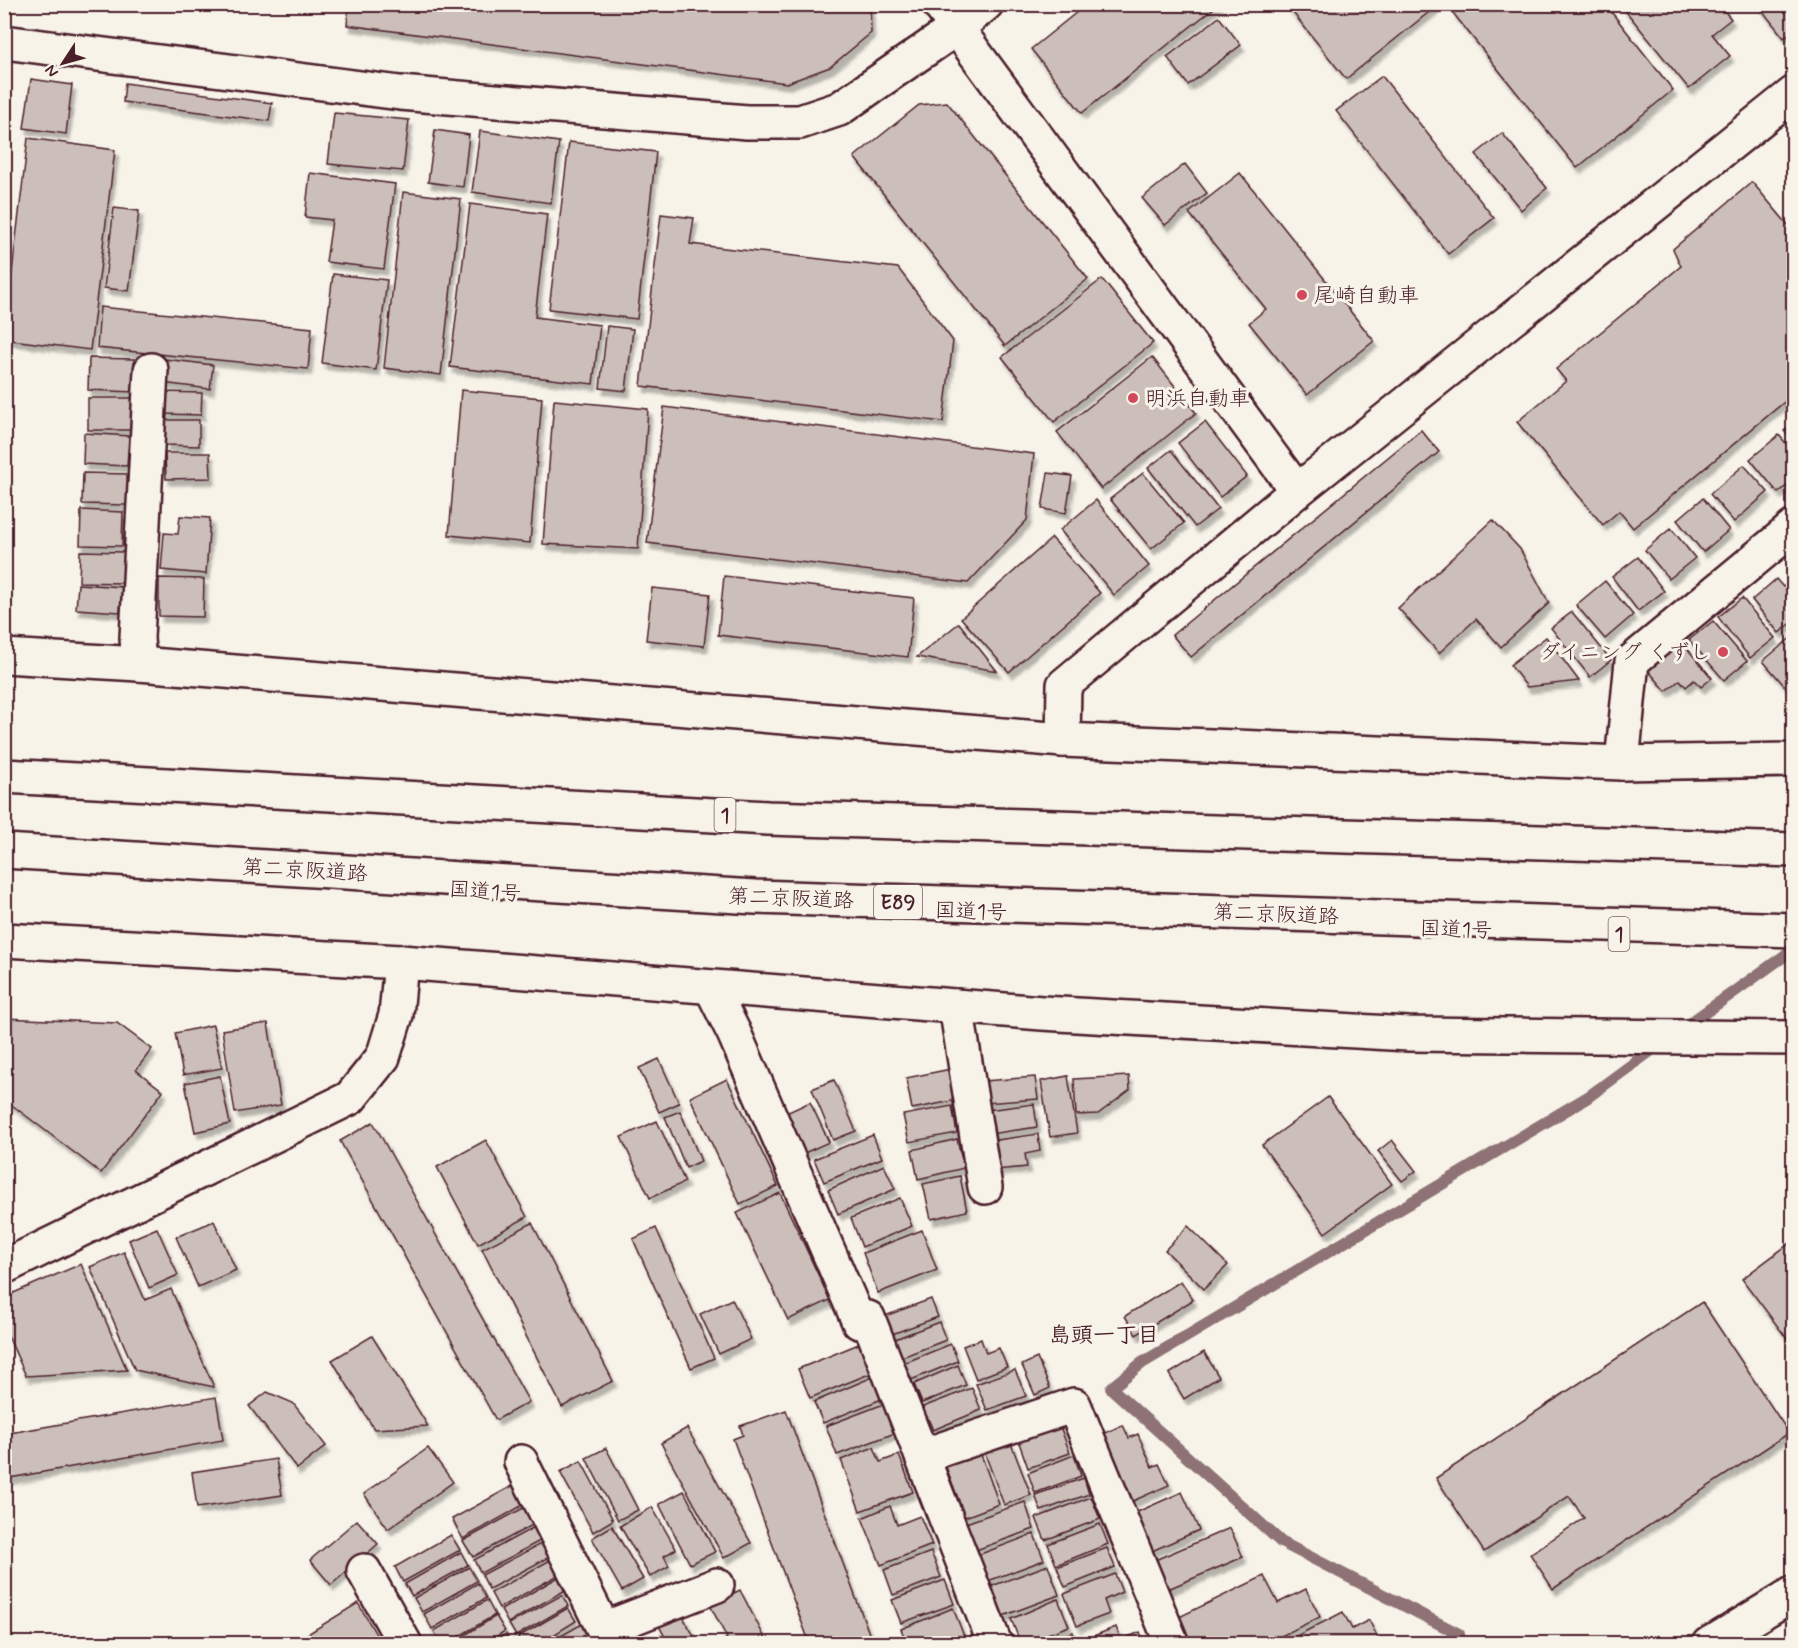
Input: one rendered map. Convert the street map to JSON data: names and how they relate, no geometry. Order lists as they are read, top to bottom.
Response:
{
  "streets": {
    "main road": [
      "1",
      "第二京阪道路",
      "国道1号",
      "E89"
    ]
  },
  "districts": ["島頭一丁目"],
  "places": ["尾崎自動車", "明浜自動車", "ダイニング くずし"],
  "north": "bottom left"
}
